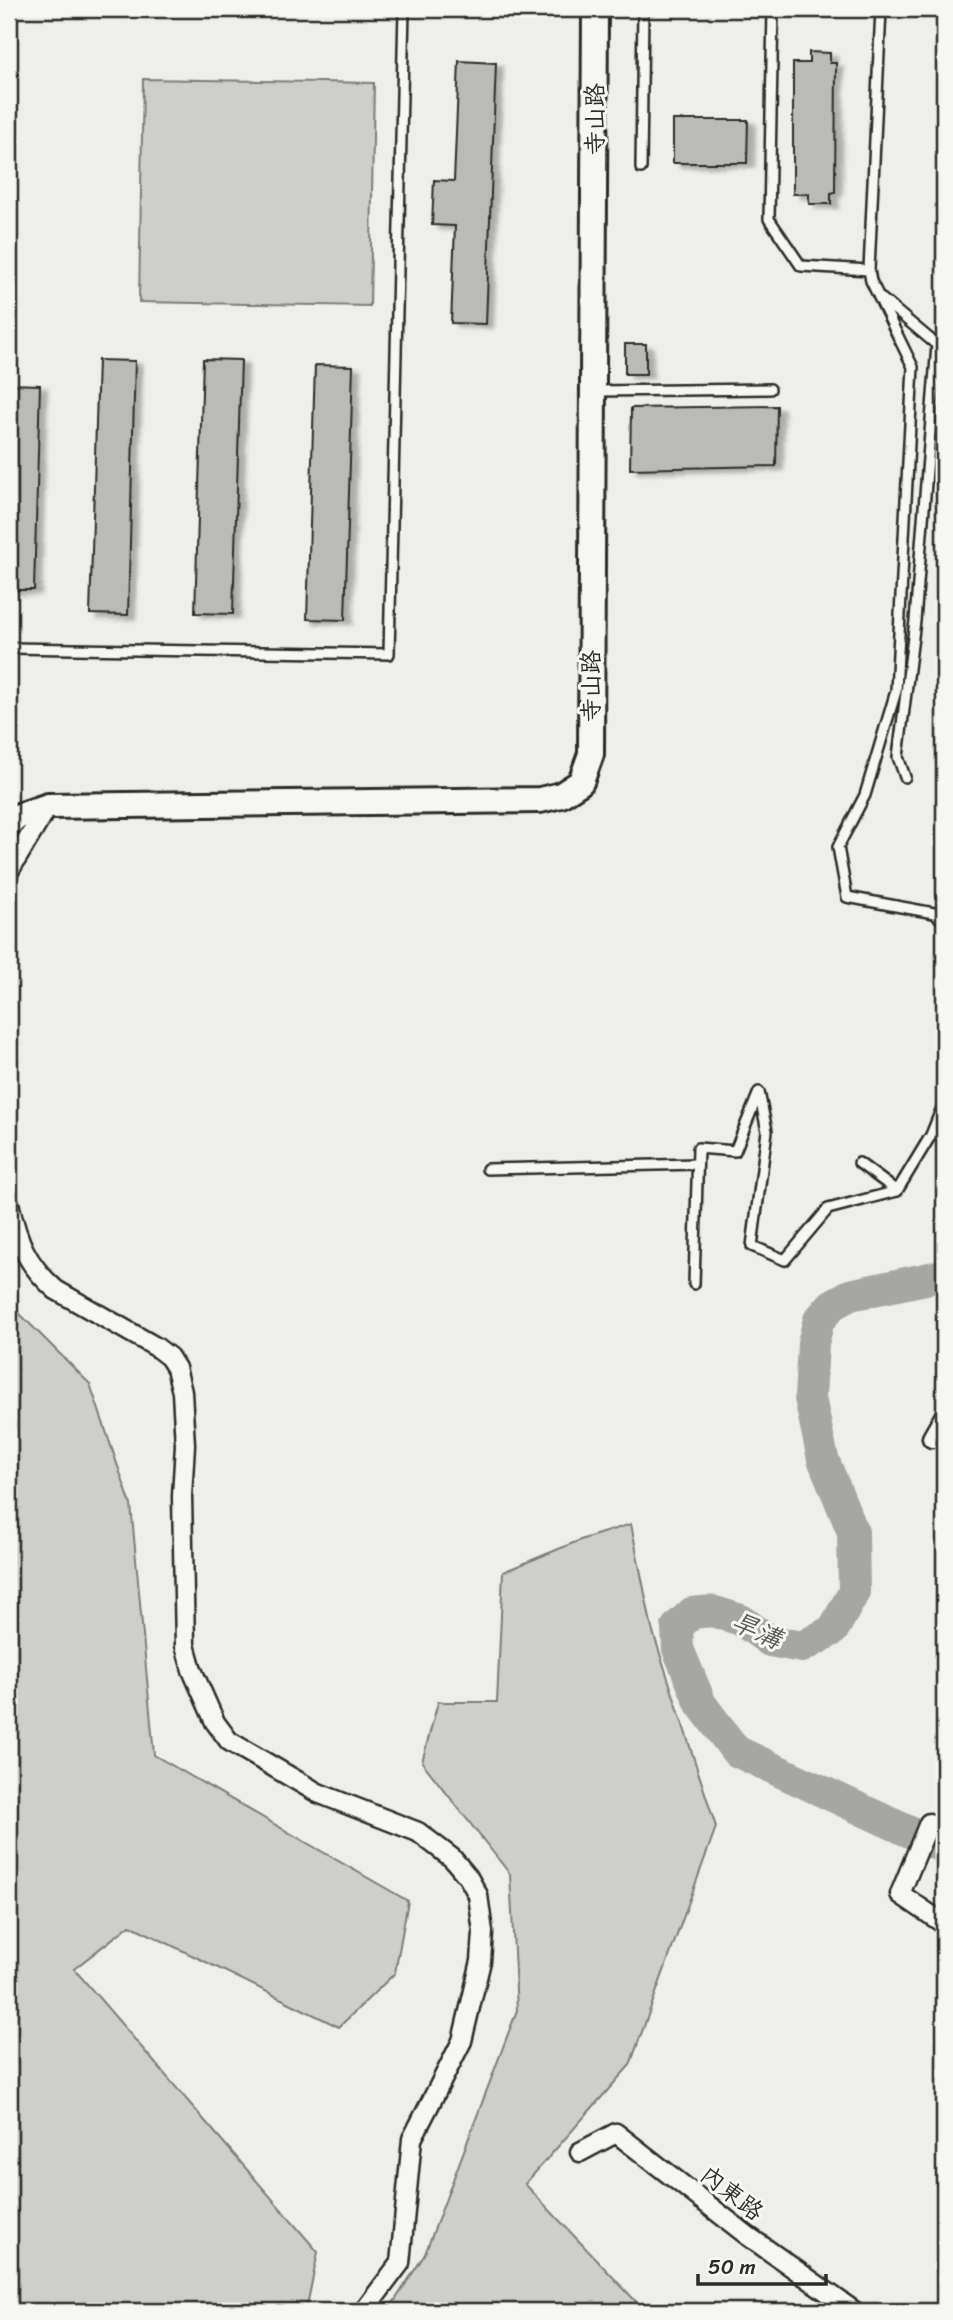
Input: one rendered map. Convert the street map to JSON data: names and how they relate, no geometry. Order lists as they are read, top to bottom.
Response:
{
  "streets": {
    "street": ["寺山路", "內東路"]
  },
  "water": ["旱溝"],
  "scale_bar": "50 m"
}
